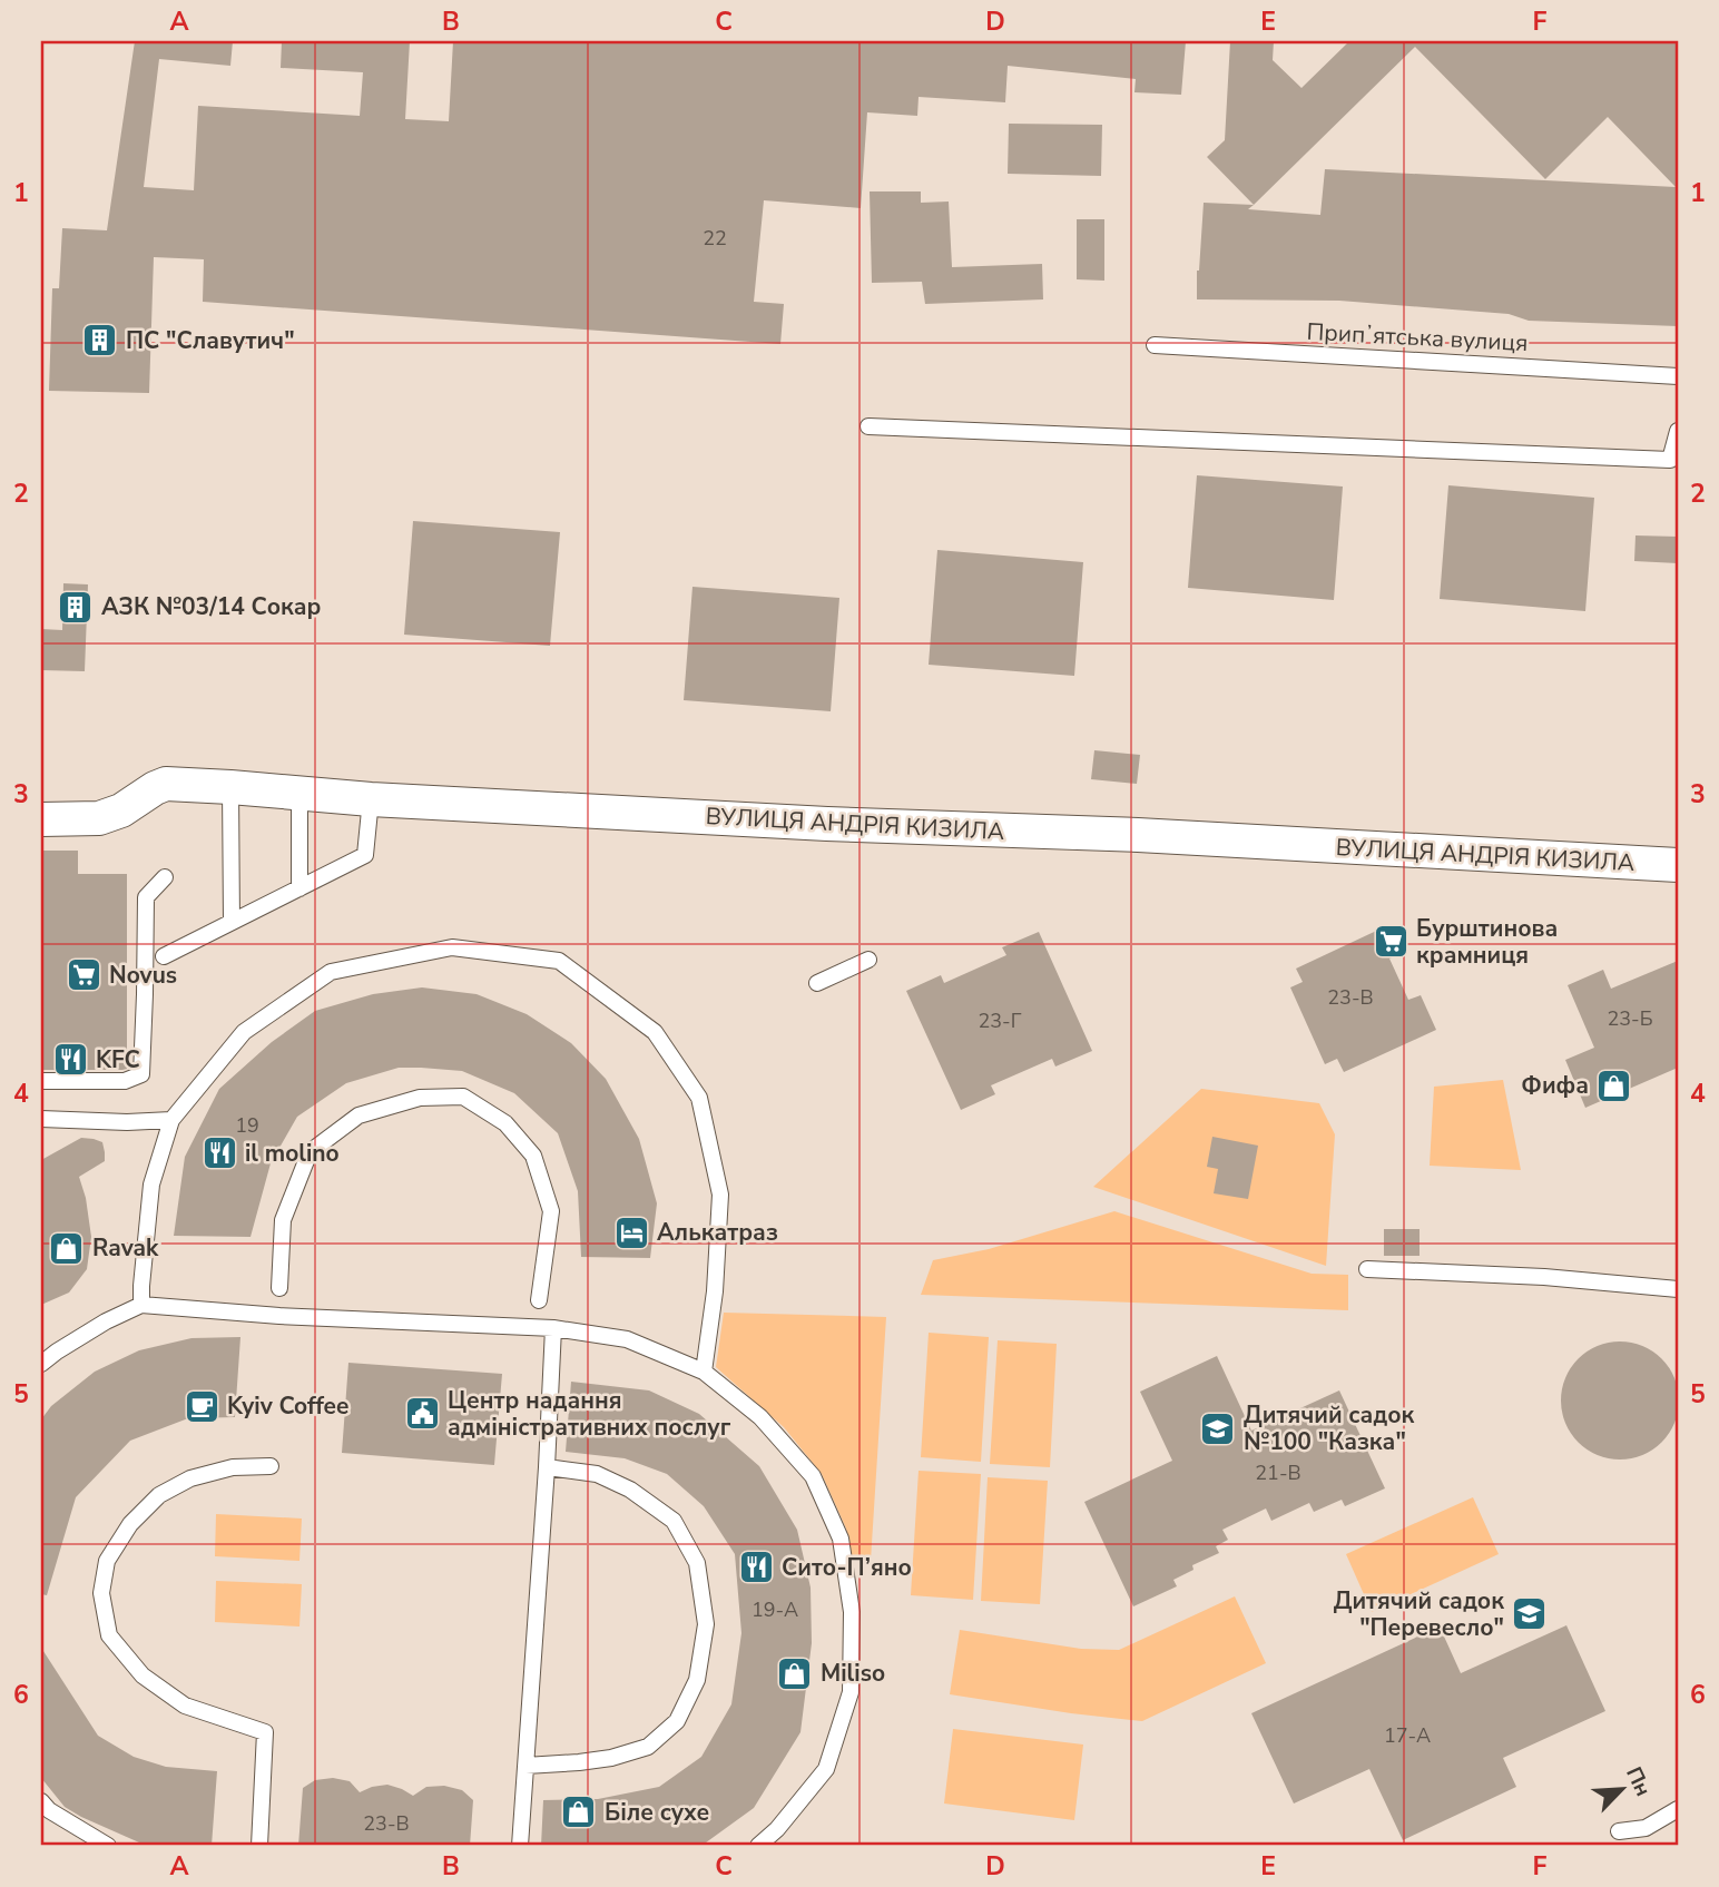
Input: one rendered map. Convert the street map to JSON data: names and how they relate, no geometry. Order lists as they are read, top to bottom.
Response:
{
  "streets": {
    "street": ["ВУЛИЦЯ АНДРІЯ КИЗИЛА"],
    "lane": ["Припʼятська вулиця"]
  },
  "places": {
    "building": ["ПС \"Славутич\"", "АЗК №03/14 Сокар"],
    "supermarket": ["Бурштинова крамниця", "Novus"],
    "restaurant": ["KFC", "il molino", "Сито-П’яно"],
    "shop": [
      "Фифа",
      "Ravak",
      "Miliso",
      "Біле сухе"
    ],
    "hotel": ["Алькатраз"],
    "cafe": ["Kyiv Coffee"],
    "public building": ["Центр надання адміністративних послуг"],
    "school or university": ["Дитячий садок №100 \"Казка\"", "Дитячий садок \"Перевесло\""]
  },
  "house_numbers": [
    "22",
    "23-В",
    "23-Б",
    "23-Г",
    "19",
    "21-В",
    "19-А",
    "17-А",
    "23-В"
  ],
  "north": "top right",
  "grid": {
    "columns": [
      "A",
      "B",
      "C",
      "D",
      "E",
      "F"
    ],
    "rows": [
      "1",
      "2",
      "3",
      "4",
      "5",
      "6"
    ]
  }
}
